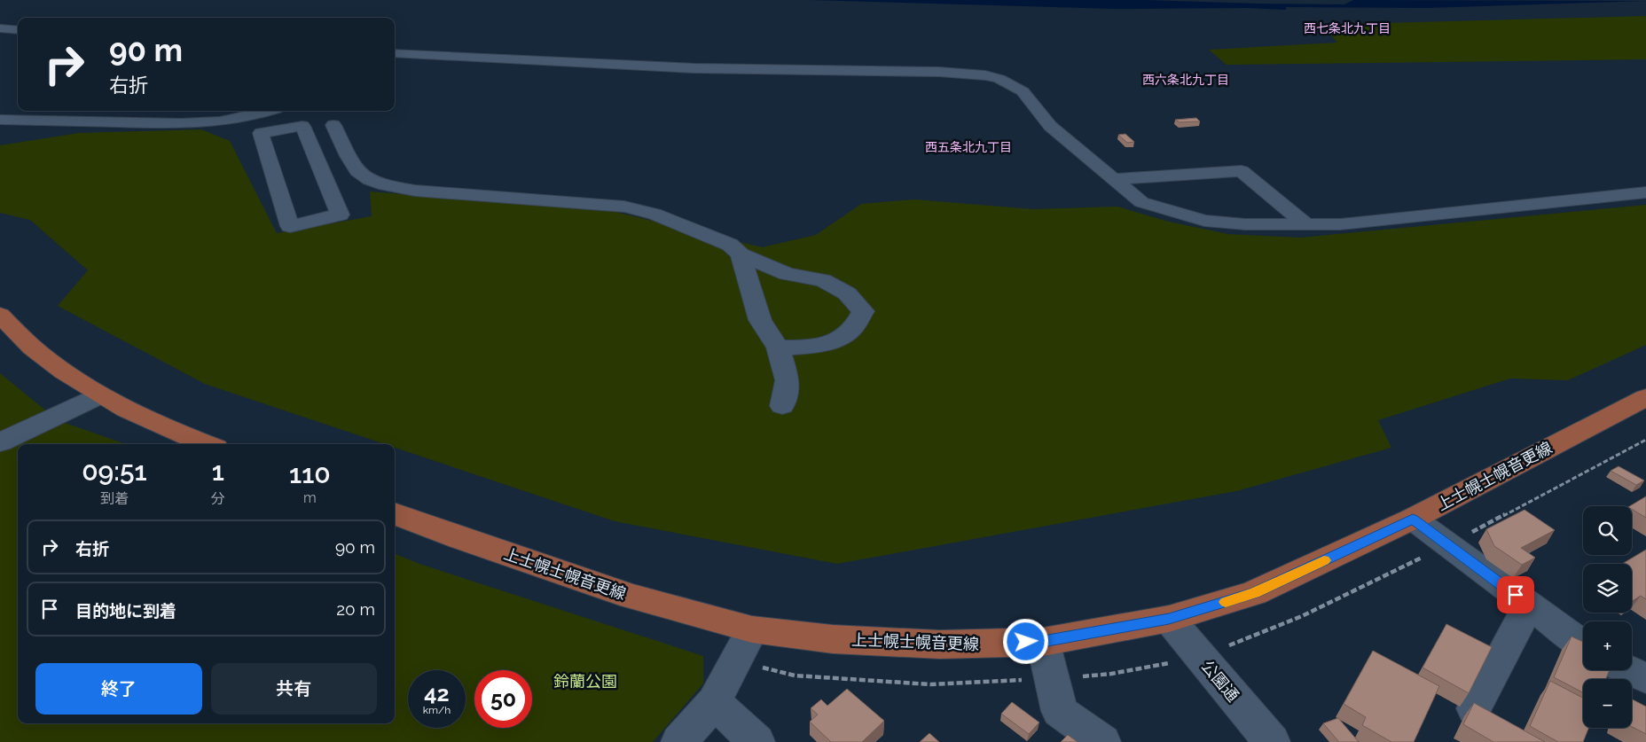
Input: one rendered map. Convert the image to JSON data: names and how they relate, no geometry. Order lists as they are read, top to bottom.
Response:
{
  "streets": {
    "main road": ["上士幌士幌音更線"],
    "street": ["公園通"]
  },
  "crossings": [
    ["上士幌士幌音更線", "公園通"]
  ],
  "districts": ["西七条北九丁目", "西六条北九丁目", "西五条北九丁目"],
  "parks": ["鈴蘭公園"],
  "page": {
    "turn": ["90 m", "右折"],
    "eta": [
      "09:51",
      "到着",
      "1",
      "分",
      "110",
      "m"
    ],
    "map_buttons": ["+", "−"],
    "list": [
      {
        "name": "右折",
        "value": "90 m"
      },
      {
        "name": "目的地に到着",
        "value": "20 m"
      }
    ],
    "buttons": ["終了", "共有"],
    "speed": "42 km/h",
    "limit": "50"
  }
}
